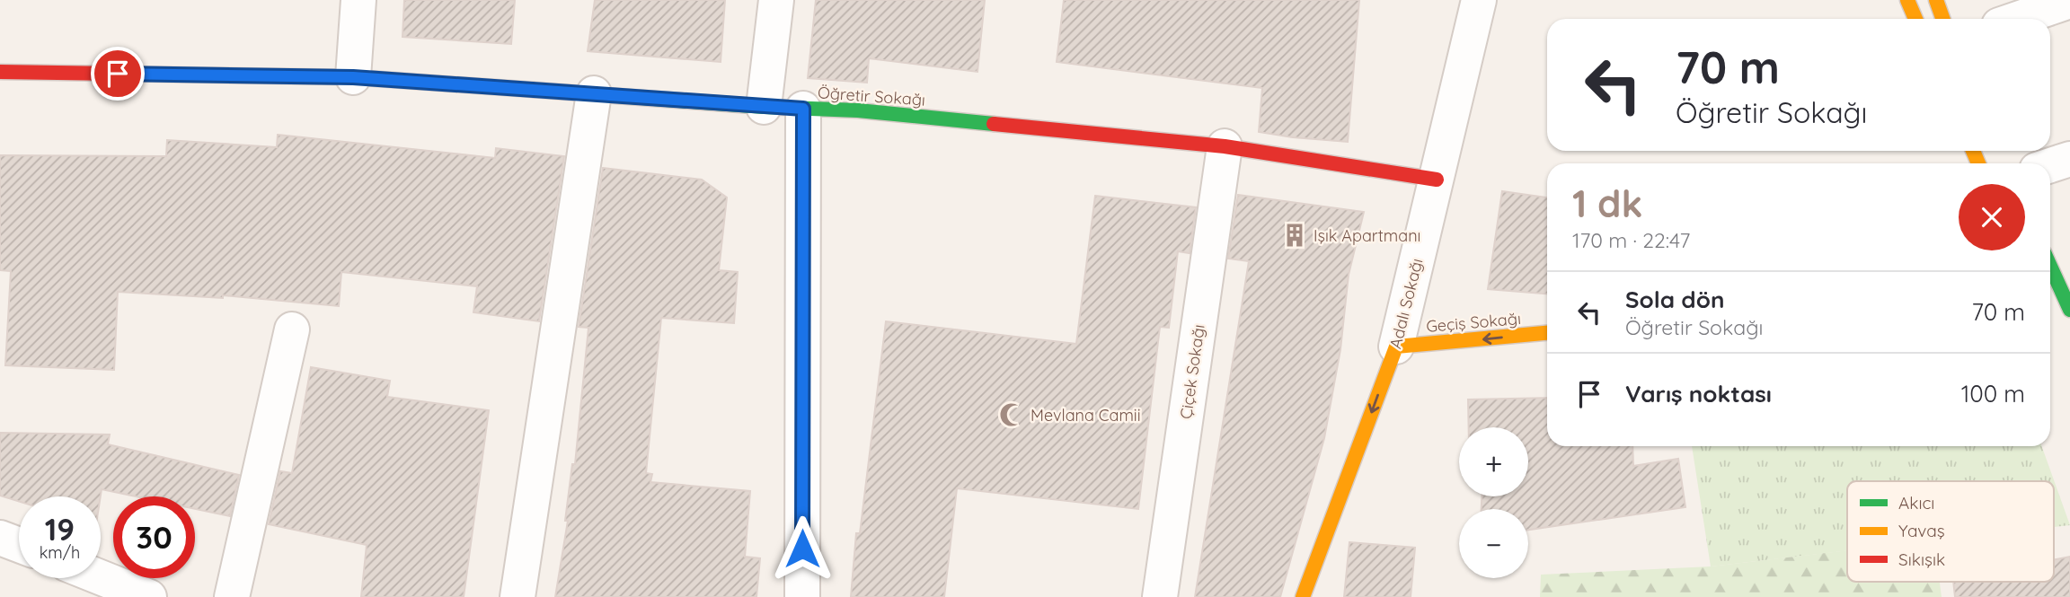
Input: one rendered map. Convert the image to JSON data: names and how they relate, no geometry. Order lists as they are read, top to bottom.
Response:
{
  "streets": {
    "street": [
      "Öğretir Sokağı",
      "Adalı Sokağı",
      "Geçiş Sokağı",
      "Çiçek Sokağı"
    ]
  },
  "crossings": [
    ["Öğretir Sokağı", "Adalı Sokağı"],
    ["Öğretir Sokağı", "Çiçek Sokağı"],
    ["Adalı Sokağı", "Geçiş Sokağı"]
  ],
  "one_way": ["Adalı Sokağı", "Geçiş Sokağı"],
  "places": {
    "building": ["Işık Apartmanı"],
    "mosque": ["Mevlana Camii"]
  },
  "legend": ["Akıcı", "Yavaş", "Sıkışık"],
  "page": {
    "turn": ["70 m", "Öğretir Sokağı"],
    "heading": ["1 dk", "170 m · 22:47"],
    "list": [
      {
        "name": "Sola dön",
        "note": "Öğretir Sokağı",
        "value": "70 m"
      },
      {
        "name": "Varış noktası",
        "value": "100 m"
      }
    ],
    "map_buttons": ["+", "−"],
    "speed": "19 km/h",
    "limit": "30"
  }
}
